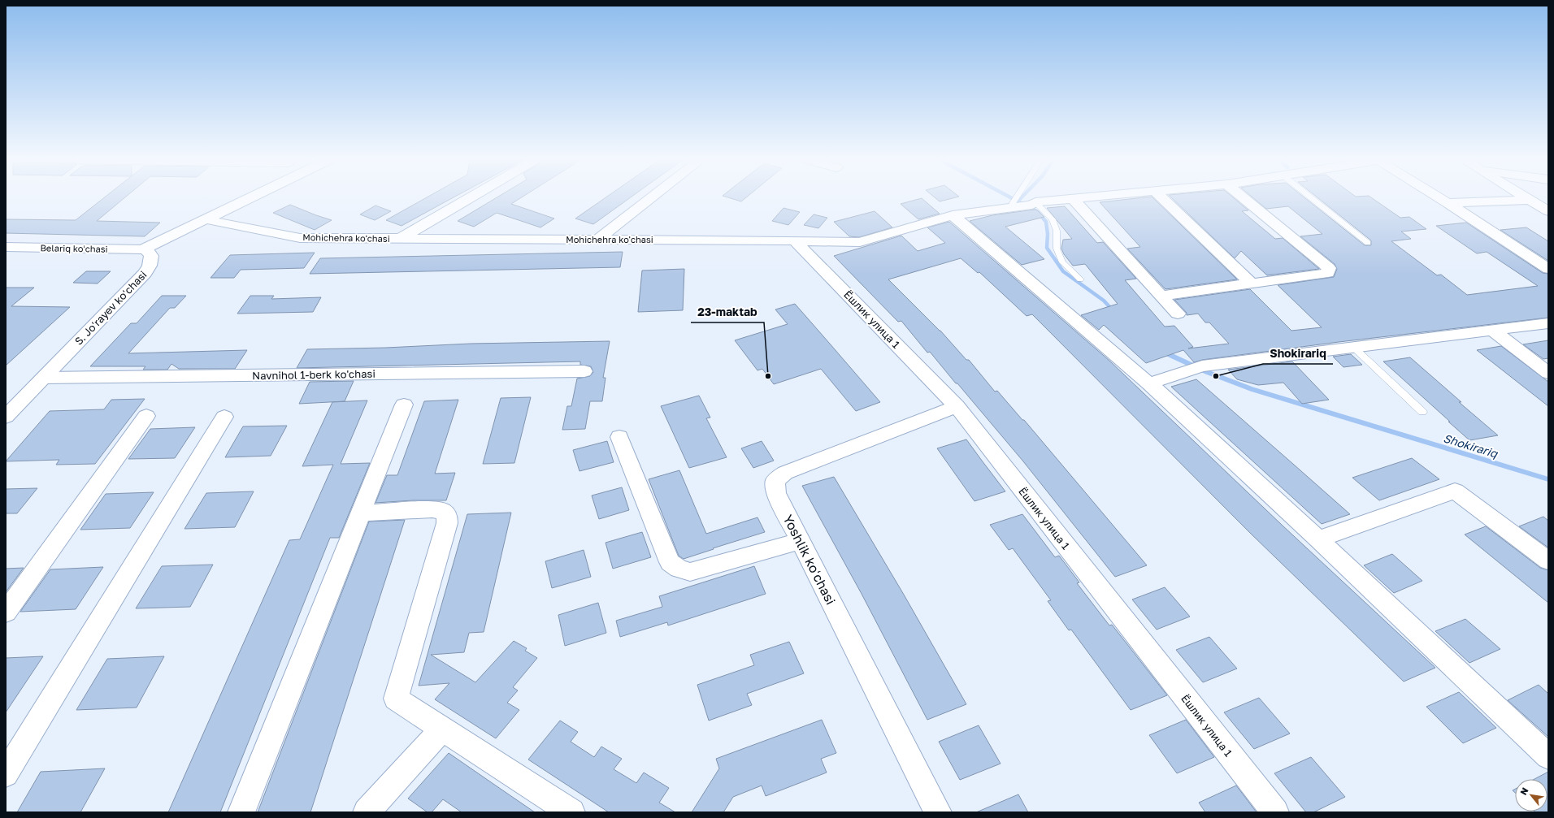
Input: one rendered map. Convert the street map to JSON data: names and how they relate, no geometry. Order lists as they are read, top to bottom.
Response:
{
  "streets": {
    "street": [
      "Mohichehra ko'chasi",
      "Belariq koʻchasi",
      "S. Joʻrayev koʻchasi",
      "Ёшлик улица 1",
      "Navnihol 1-berk ko'chasi",
      "Yoshlik koʻchasi"
    ]
  },
  "crossings": [
    ["Mohichehra ko'chasi", "Ёшлик улица 1"],
    ["Belariq koʻchasi", "S. Joʻrayev koʻchasi"],
    ["S. Joʻrayev koʻchasi", "Navnihol 1-berk ko'chasi"],
    ["Ёшлик улица 1", "Yoshlik koʻchasi"]
  ],
  "water": ["Shokirariq"],
  "places": ["23-maktab", "Shokirariq"],
  "north": "top left"
}
